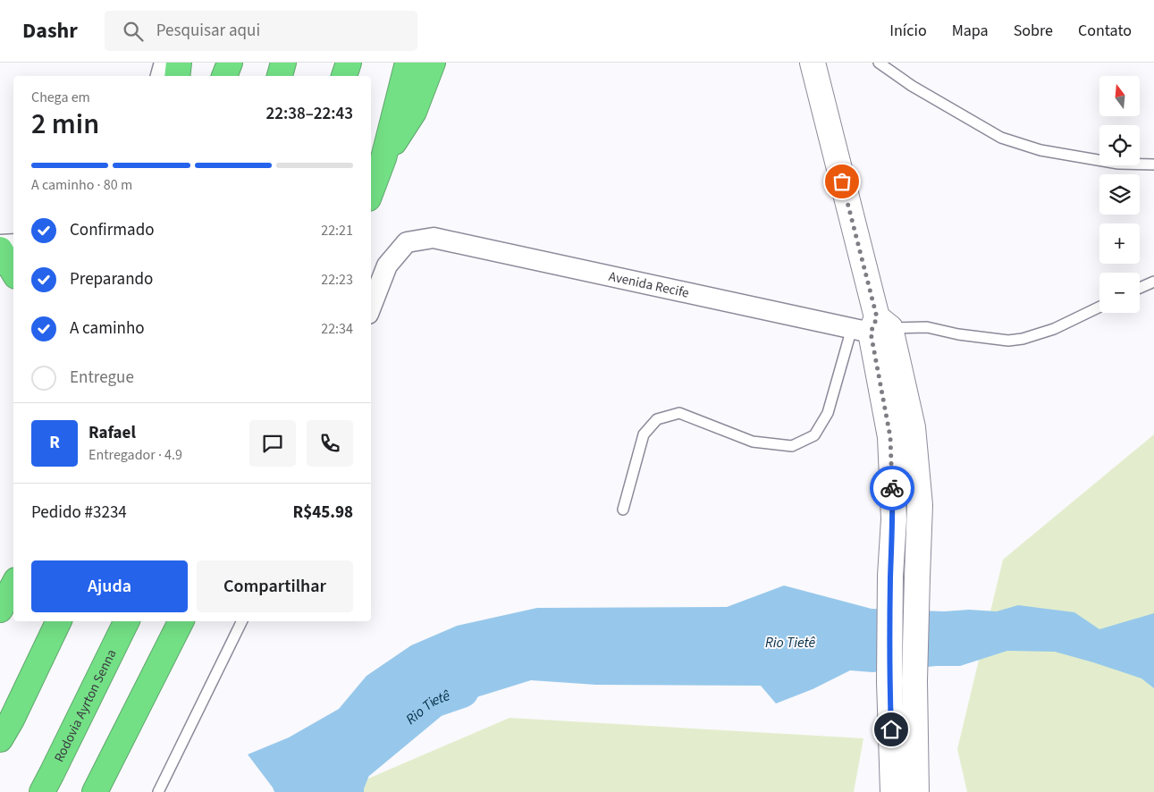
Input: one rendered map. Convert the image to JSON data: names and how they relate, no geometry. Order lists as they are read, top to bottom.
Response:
{
  "streets": {
    "highway": ["Rodovia Ayrton Senna"],
    "street": ["Avenida Recife"]
  },
  "water": ["Rio Tietê"],
  "north": "top",
  "page": {
    "header": "Dashr",
    "search": "Pesquisar aqui",
    "nav": [
      "Início",
      "Mapa",
      "Sobre",
      "Contato"
    ],
    "map_buttons": ["+", "−"],
    "heading": ["2 min", "Chega em", "22:38–22:43"],
    "panel": [
      "Rafael",
      "Entregador · 4.9",
      "Pedido #3234",
      "R$45.98"
    ],
    "bar": "A caminho · 80 m",
    "list": [
      ["Confirmado", "22:21"],
      ["Preparando", "22:23"],
      ["A caminho", "22:34"],
      "Entregue"
    ],
    "round": "R",
    "buttons": ["Ajuda", "Compartilhar"]
  }
}
